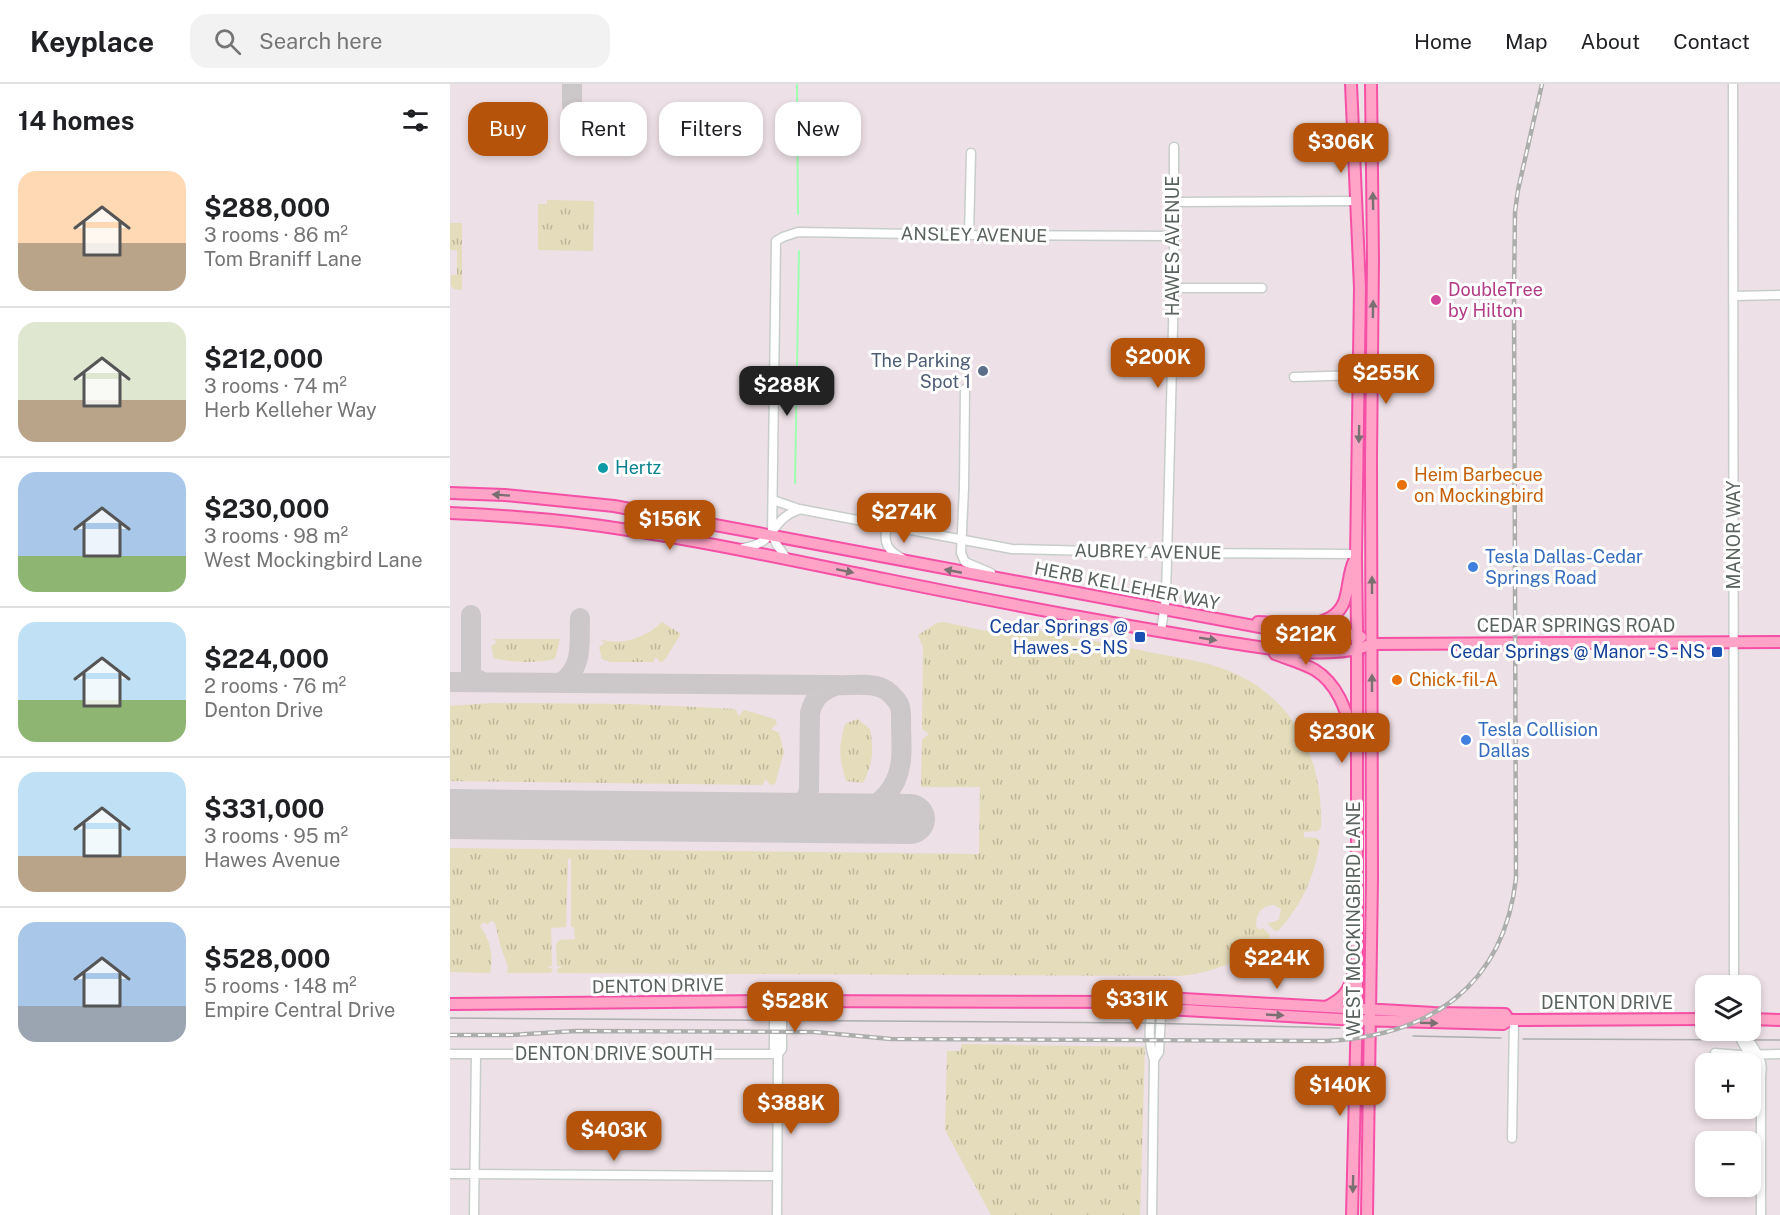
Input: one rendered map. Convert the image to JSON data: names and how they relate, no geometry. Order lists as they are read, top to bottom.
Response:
{
  "streets": {
    "main road": [
      "HERB KELLEHER WAY",
      "CEDAR SPRINGS ROAD",
      "WEST MOCKINGBIRD LANE",
      "DENTON DRIVE"
    ],
    "street": [
      "ANSLEY AVENUE",
      "HAWES AVENUE",
      "MANOR WAY",
      "AUBREY AVENUE",
      "DENTON DRIVE SOUTH"
    ]
  },
  "crossings": [
    ["ANSLEY AVENUE", "HAWES AVENUE"],
    ["ANSLEY AVENUE", "AUBREY AVENUE"],
    ["HAWES AVENUE", "AUBREY AVENUE"],
    ["HAWES AVENUE", "HERB KELLEHER WAY"],
    ["MANOR WAY", "CEDAR SPRINGS ROAD"],
    ["AUBREY AVENUE", "WEST MOCKINGBIRD LANE"],
    ["HERB KELLEHER WAY", "CEDAR SPRINGS ROAD"],
    ["HERB KELLEHER WAY", "WEST MOCKINGBIRD LANE"],
    ["CEDAR SPRINGS ROAD", "WEST MOCKINGBIRD LANE"],
    ["WEST MOCKINGBIRD LANE", "DENTON DRIVE"]
  ],
  "places": {
    "other": [
      "DoubleTree by Hilton",
      "The Parking Spot 1",
      "Hertz",
      "Heim Barbecue on Mockingbird",
      "Tesla Dallas-Cedar Springs Road",
      "Chick-fil-A",
      "Tesla Collision Dallas"
    ],
    "transit": ["Cedar Springs @ Hawes - S - NS", "Cedar Springs @ Manor - S - NS"]
  },
  "page": {
    "header": "Keyplace",
    "search": "Search here",
    "nav": [
      "Home",
      "Map",
      "About",
      "Contact"
    ],
    "heading": "14 homes",
    "chip": [
      "Buy",
      "Rent",
      "Filters",
      "New"
    ],
    "price": [
      "$306K",
      "$200K",
      "$255K",
      "$288K",
      "$274K",
      "$156K",
      "$212K",
      "$230K",
      "$224K",
      "$331K",
      "$528K",
      "$140K",
      "$388K",
      "$403K"
    ],
    "list": [
      {
        "name": "$288,000",
        "note": "3 rooms · 86 m² · Tom Braniff Lane"
      },
      {
        "name": "$212,000",
        "note": "3 rooms · 74 m² · Herb Kelleher Way"
      },
      {
        "name": "$230,000",
        "note": "3 rooms · 98 m² · West Mockingbird Lane"
      },
      {
        "name": "$224,000",
        "note": "2 rooms · 76 m² · Denton Drive"
      },
      {
        "name": "$331,000",
        "note": "3 rooms · 95 m² · Hawes Avenue"
      },
      {
        "name": "$528,000",
        "note": "5 rooms · 148 m² · Empire Central Drive"
      }
    ],
    "map_buttons": ["+", "−"]
  }
}
